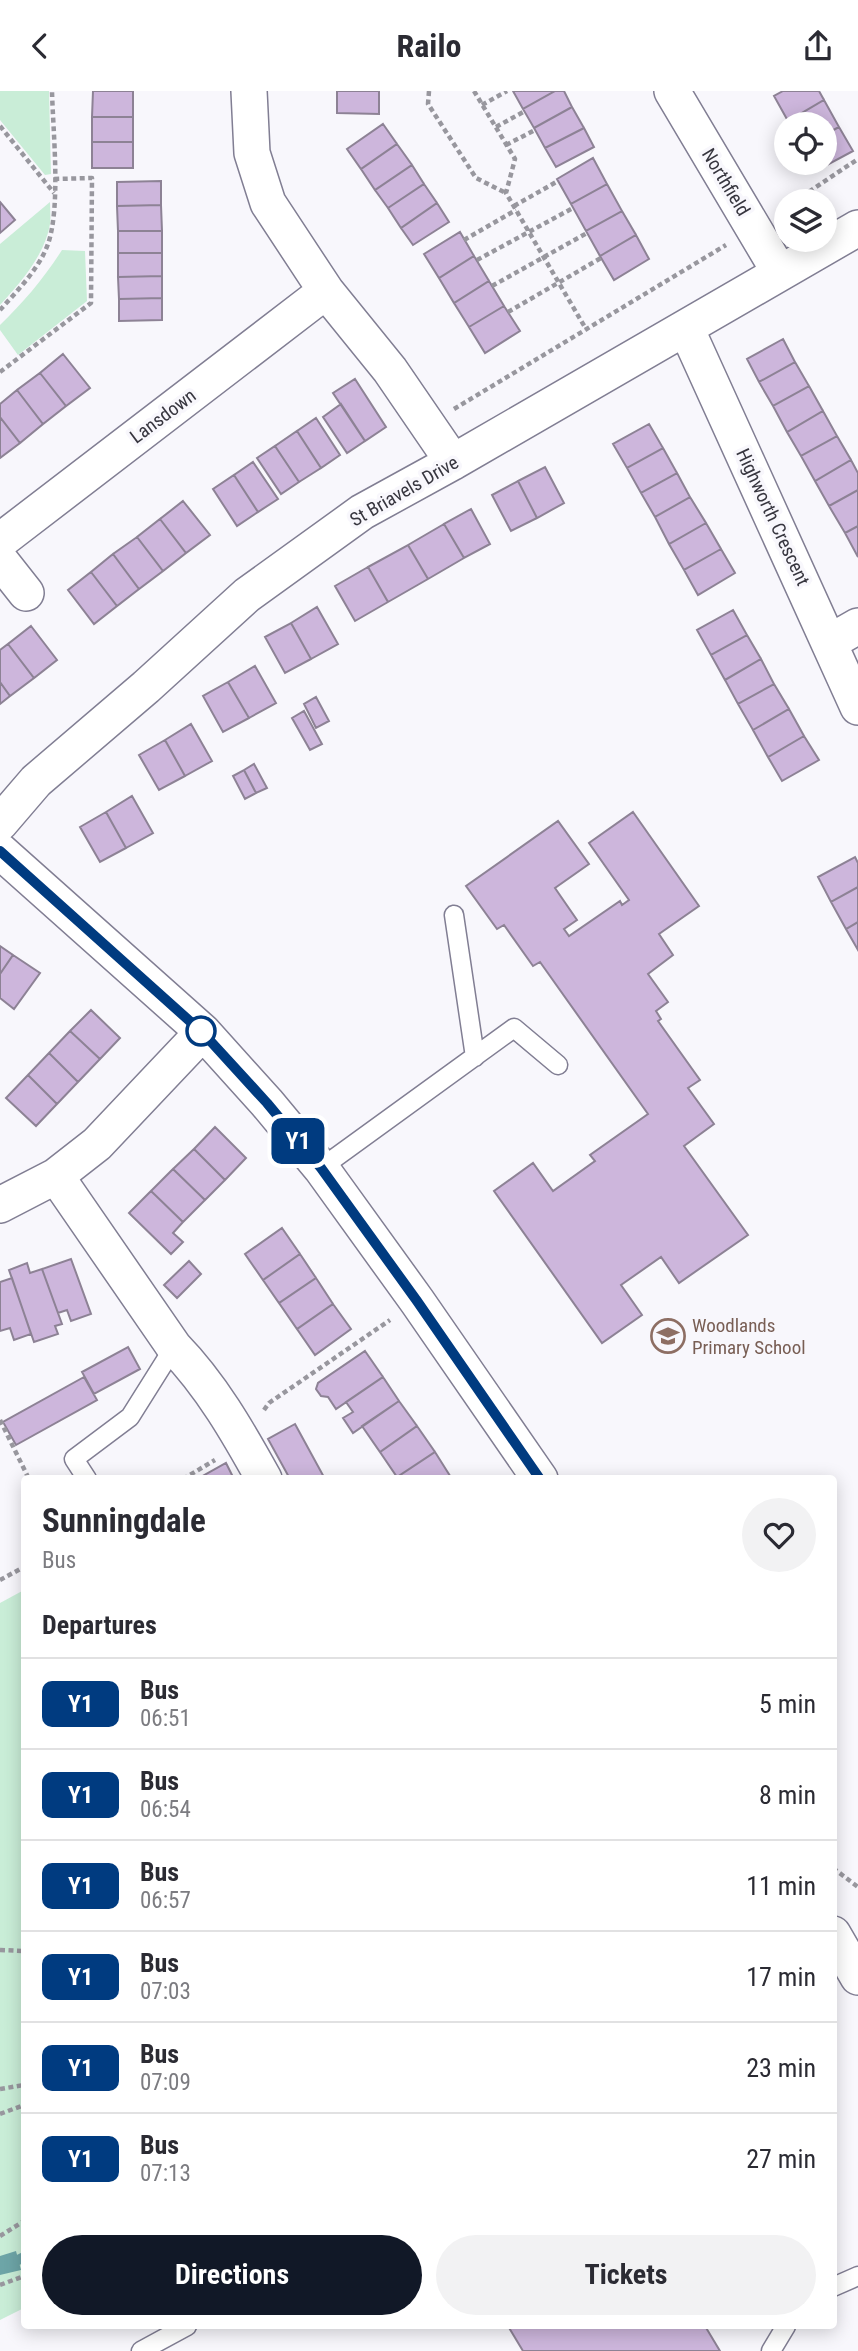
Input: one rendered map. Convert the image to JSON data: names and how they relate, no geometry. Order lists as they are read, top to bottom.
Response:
{
  "streets": {
    "street": [
      "Northfield",
      "Lansdown",
      "St Briavels Drive",
      "Highworth Crescent"
    ]
  },
  "crossings": [
    ["Northfield", "St Briavels Drive"],
    ["St Briavels Drive", "Highworth Crescent"]
  ],
  "places": {
    "school or university": ["Woodlands Primary School"]
  },
  "lines": ["bus line Y1"],
  "page": {
    "header": "Railo",
    "on_map": "Y1",
    "heading": [
      ["Sunningdale", "Bus"],
      "Departures"
    ],
    "list": [
      {
        "mark": "Y1",
        "name": "Bus",
        "note": "06:51",
        "value": "5 min"
      },
      {
        "mark": "Y1",
        "name": "Bus",
        "note": "06:54",
        "value": "8 min"
      },
      {
        "mark": "Y1",
        "name": "Bus",
        "note": "06:57",
        "value": "11 min"
      },
      {
        "mark": "Y1",
        "name": "Bus",
        "note": "07:03",
        "value": "17 min"
      },
      {
        "mark": "Y1",
        "name": "Bus",
        "note": "07:09",
        "value": "23 min"
      },
      {
        "mark": "Y1",
        "name": "Bus",
        "note": "07:13",
        "value": "27 min"
      }
    ],
    "buttons": ["Directions", "Tickets"]
  }
}
